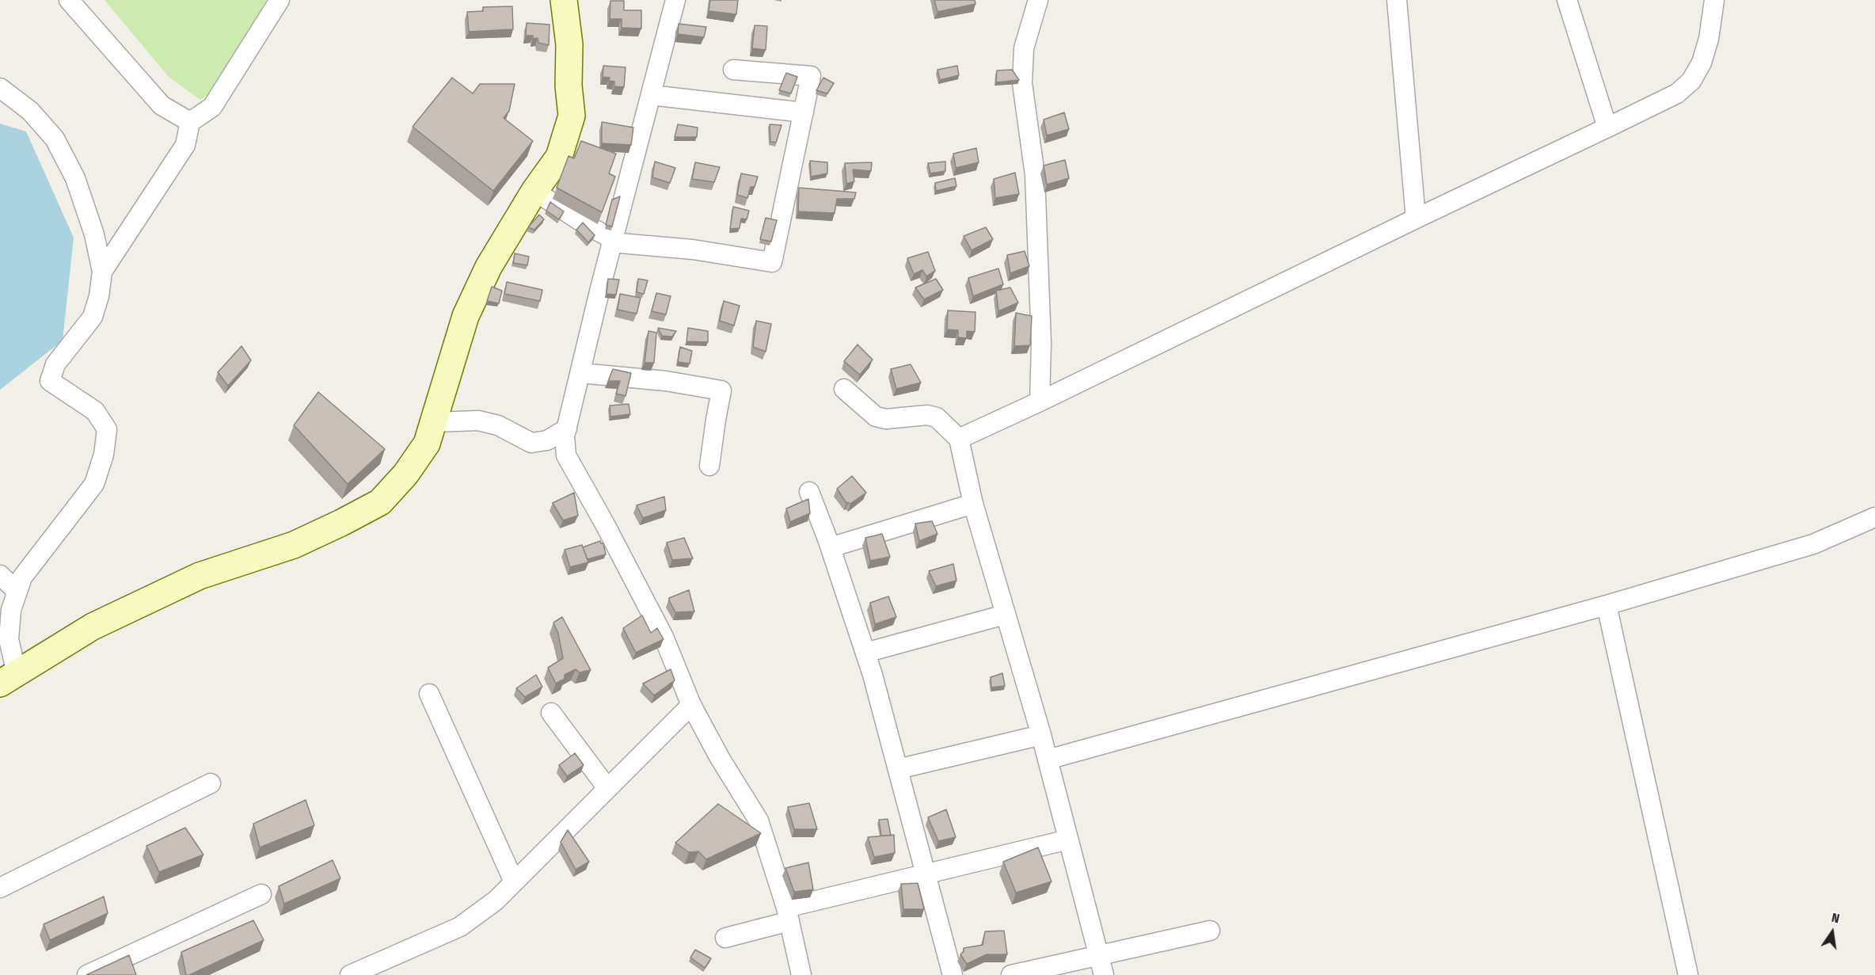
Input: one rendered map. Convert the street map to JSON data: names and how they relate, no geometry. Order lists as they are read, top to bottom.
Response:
{
  "north": "top"
}
